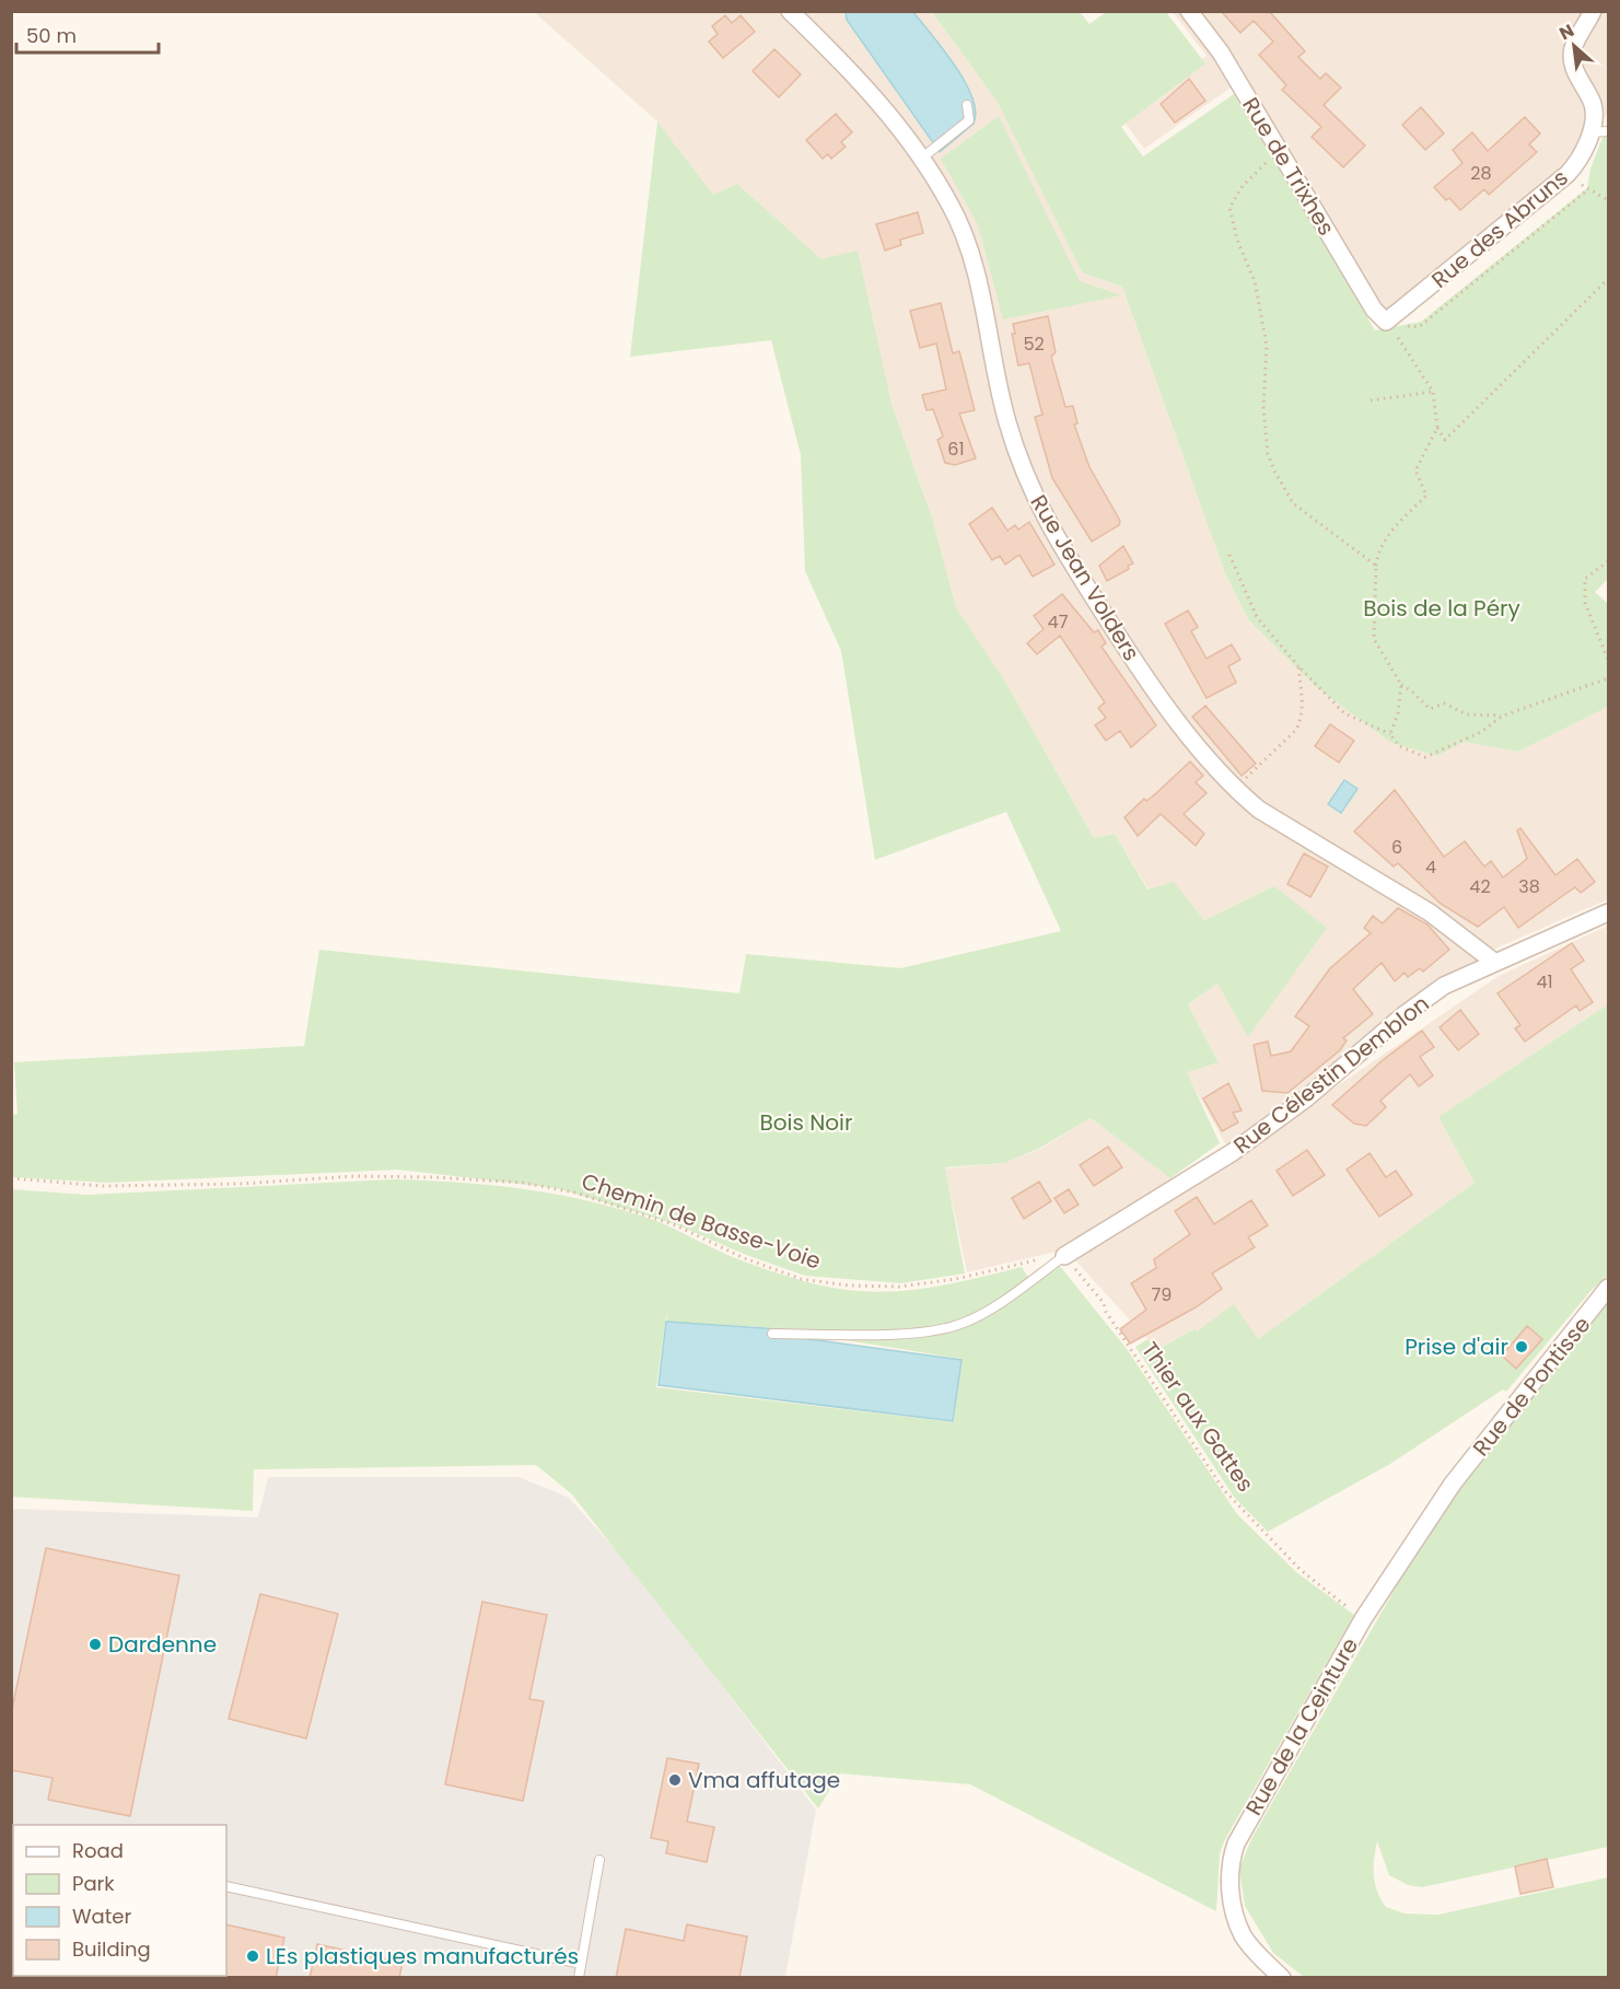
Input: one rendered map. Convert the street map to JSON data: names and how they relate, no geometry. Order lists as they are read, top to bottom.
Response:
{
  "streets": {
    "street": [
      "Rue de Trixhes",
      "Rue des Abruns",
      "Rue Jean Volders",
      "Rue Célestin Demblon",
      "Rue de Pontisse",
      "Rue de la Ceinture"
    ],
    "path": ["Chemin de Basse-Voie", "Thier aux Gattes"]
  },
  "crossings": [
    ["Rue de Trixhes", "Rue des Abruns"],
    ["Rue Jean Volders", "Rue Célestin Demblon"],
    ["Rue Célestin Demblon", "Chemin de Basse-Voie"],
    ["Rue Célestin Demblon", "Thier aux Gattes"],
    ["Chemin de Basse-Voie", "Thier aux Gattes"],
    ["Rue de Pontisse", "Rue de la Ceinture"],
    ["Thier aux Gattes", "Rue de la Ceinture"]
  ],
  "parks": ["Bois de la Péry", "Bois Noir"],
  "places": [
    "Prise d'air",
    "Dardenne",
    "Vma affutage",
    "LEs plastiques manufacturés"
  ],
  "house_numbers": [
    "28",
    "52",
    "61",
    "47",
    "6",
    "4",
    "42",
    "38",
    "41",
    "79"
  ],
  "legend": [
    "Road",
    "Park",
    "Water",
    "Building"
  ],
  "scale_bar": "50 m",
  "north": "top left"
}
